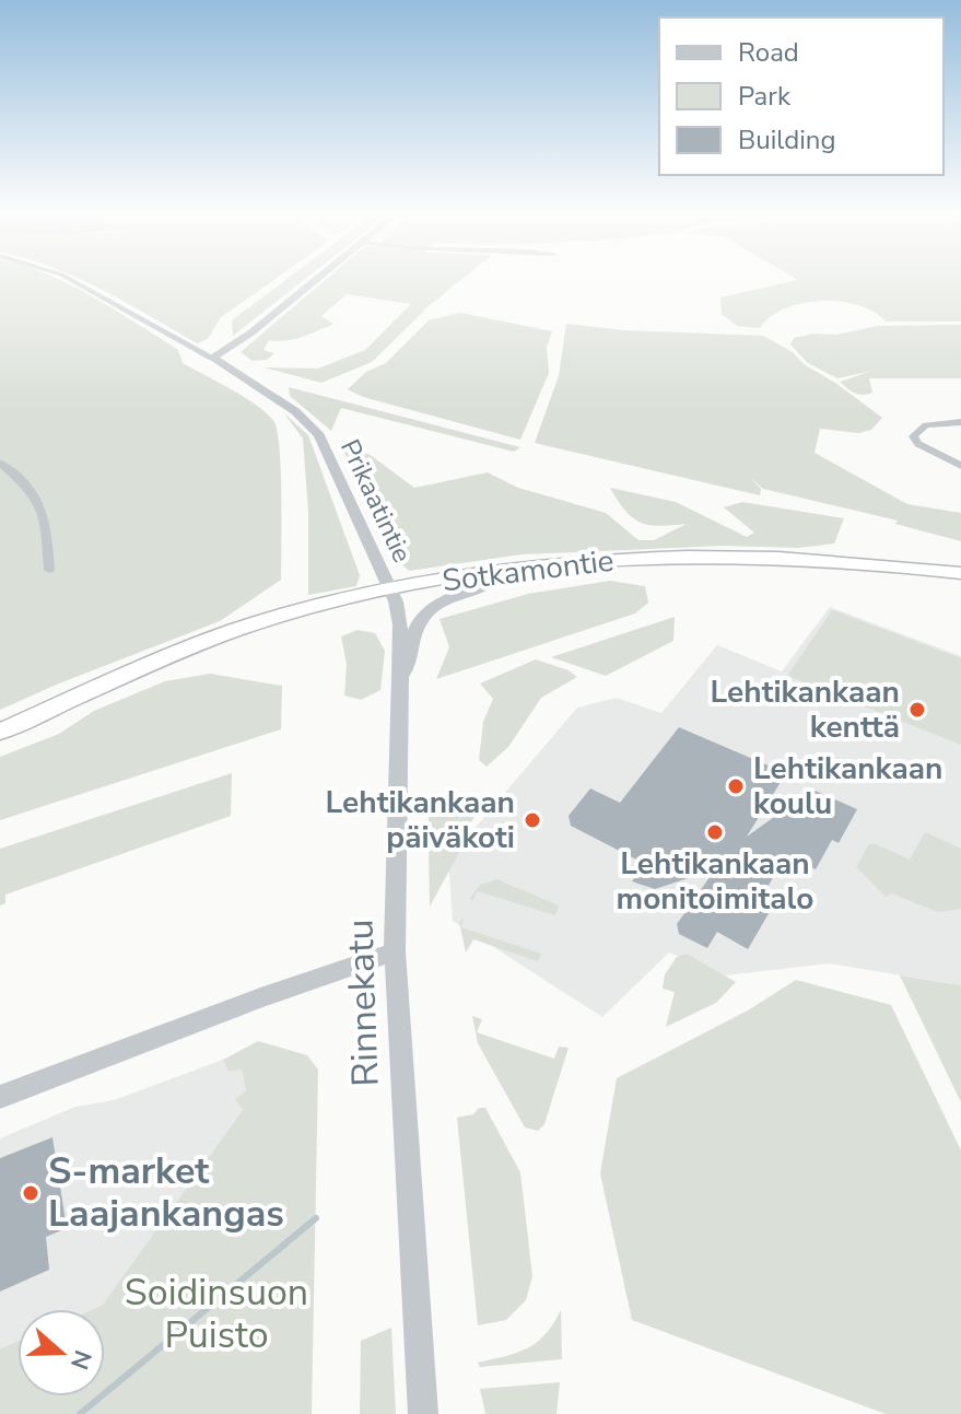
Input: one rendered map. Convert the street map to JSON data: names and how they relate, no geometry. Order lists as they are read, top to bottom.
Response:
{
  "streets": {
    "highway": ["Sotkamontie"],
    "street": ["Prikaatintie", "Rinnekatu"]
  },
  "crossings": [
    ["Prikaatintie", "Sotkamontie"],
    ["Prikaatintie", "Rinnekatu"],
    ["Sotkamontie", "Rinnekatu"]
  ],
  "parks": ["Soidinsuon Puisto"],
  "places": [
    "Lehtikankaan kenttä",
    "Lehtikankaan koulu",
    "Lehtikankaan päiväkoti",
    "Lehtikankaan monitoimitalo",
    "S-market Laajankangas"
  ],
  "legend": ["Road", "Park", "Building"],
  "north": "right"
}
